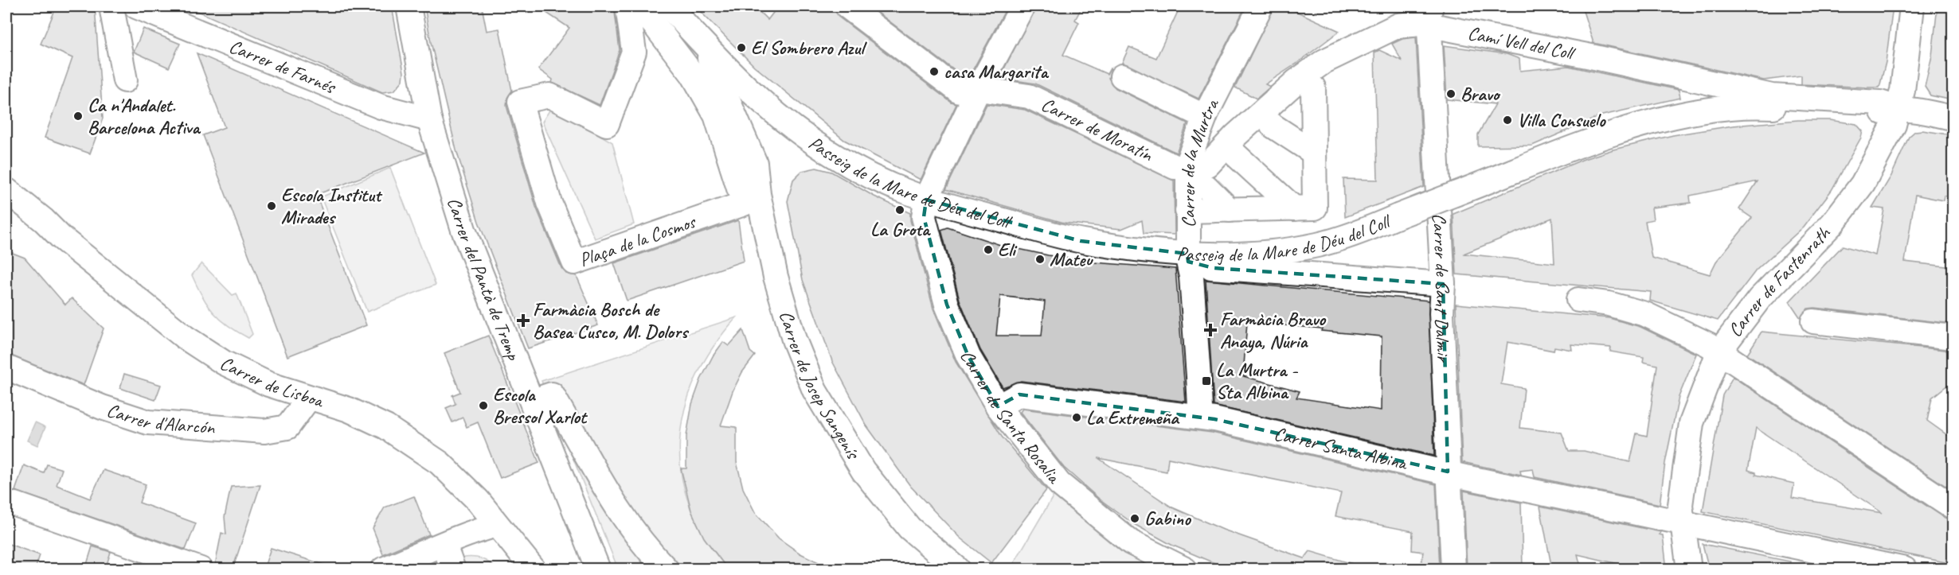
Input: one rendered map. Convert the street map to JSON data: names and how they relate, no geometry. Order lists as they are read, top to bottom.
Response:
{
  "streets": {
    "street": [
      "Camí Vell del Coll",
      "Carrer de Farnés",
      "Carrer de Moratín",
      "Carrer de la Murtra",
      "Passeig de la Mare de Déu del Coll",
      "Plaça de la Cosmos",
      "Carrer del Pantà de Tremp",
      "Carrer de Fastenrath",
      "Carrer de Sant Dalmir",
      "Carrer de Lisboa",
      "Carrer de Josep Sangenís",
      "Carrer de Santa Rosalia",
      "Carrer d'Alarcón",
      "Carrer Santa Albina"
    ]
  },
  "crossings": [
    ["Camí Vell del Coll", "Carrer de Moratín"],
    ["Camí Vell del Coll", "Carrer de la Murtra"],
    ["Camí Vell del Coll", "Passeig de la Mare de Déu del Coll"],
    ["Camí Vell del Coll", "Carrer de Fastenrath"],
    ["Camí Vell del Coll", "Carrer de Sant Dalmir"],
    ["Carrer de Farnés", "Carrer del Pantà de Tremp"],
    ["Carrer de Moratín", "Carrer de la Murtra"],
    ["Carrer de la Murtra", "Passeig de la Mare de Déu del Coll"],
    ["Carrer de la Murtra", "Carrer Santa Albina"],
    ["Passeig de la Mare de Déu del Coll", "Carrer de Fastenrath"],
    ["Passeig de la Mare de Déu del Coll", "Carrer de Sant Dalmir"],
    ["Passeig de la Mare de Déu del Coll", "Carrer de Josep Sangenís"],
    ["Passeig de la Mare de Déu del Coll", "Carrer de Santa Rosalia"],
    ["Carrer de Fastenrath", "Carrer Santa Albina"],
    ["Carrer de Sant Dalmir", "Carrer Santa Albina"],
    ["Carrer de Lisboa", "Carrer d'Alarcón"],
    ["Carrer de Santa Rosalia", "Carrer Santa Albina"]
  ],
  "places": {
    "other": [
      "El Sombrero Azul",
      "casa Margarita",
      "Bravo",
      "Ca n'Andalet. Barcelona Activa",
      "Villa Consuelo",
      "Escola Institut Mirades",
      "La Grota",
      "Eli",
      "Mateu",
      "Escola Bressol Xarlot",
      "La Extremeña",
      "Gabino"
    ],
    "health": ["Farmàcia Bosch de Basea Cusco, M. Dolors", "Farmàcia Bravo Anaya, Núria"],
    "transit": ["La Murtra - Sta Albina"]
  }
}
